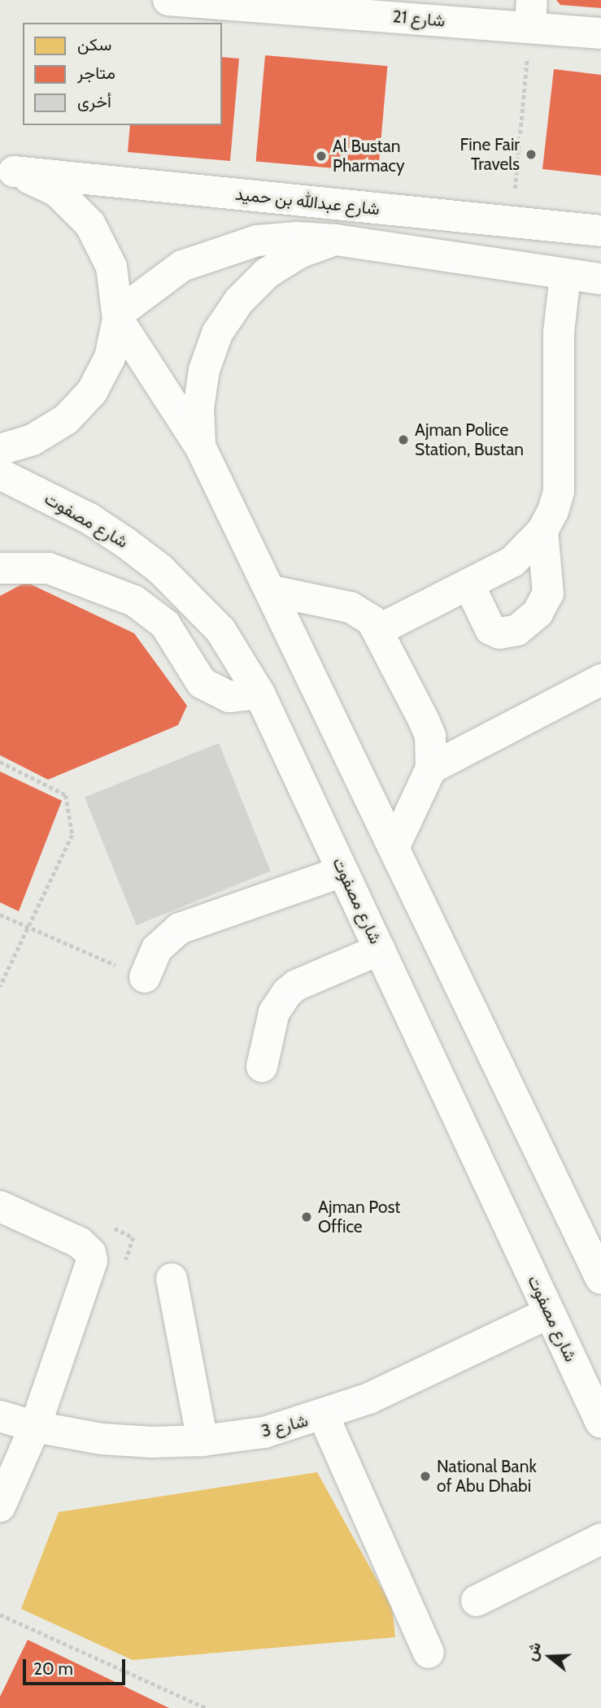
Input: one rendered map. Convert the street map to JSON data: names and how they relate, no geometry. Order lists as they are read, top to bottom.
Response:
{
  "streets": {
    "street": [
      "شارع 21",
      "شارع عبدالله بن حميد",
      "شارع مصفوت",
      "شارع 3"
    ]
  },
  "crossings": [
    ["شارع مصفوت", "شارع 3"]
  ],
  "places": [
    "Fine Fair Travels",
    "Al Bustan Pharmacy",
    "Ajman Police Station, Bustan",
    "Ajman Post Office",
    "National Bank of Abu Dhabi"
  ],
  "legend": ["سكن", "متاجر", "أخرى"],
  "scale_bar": "20 m",
  "north": "left"
}
